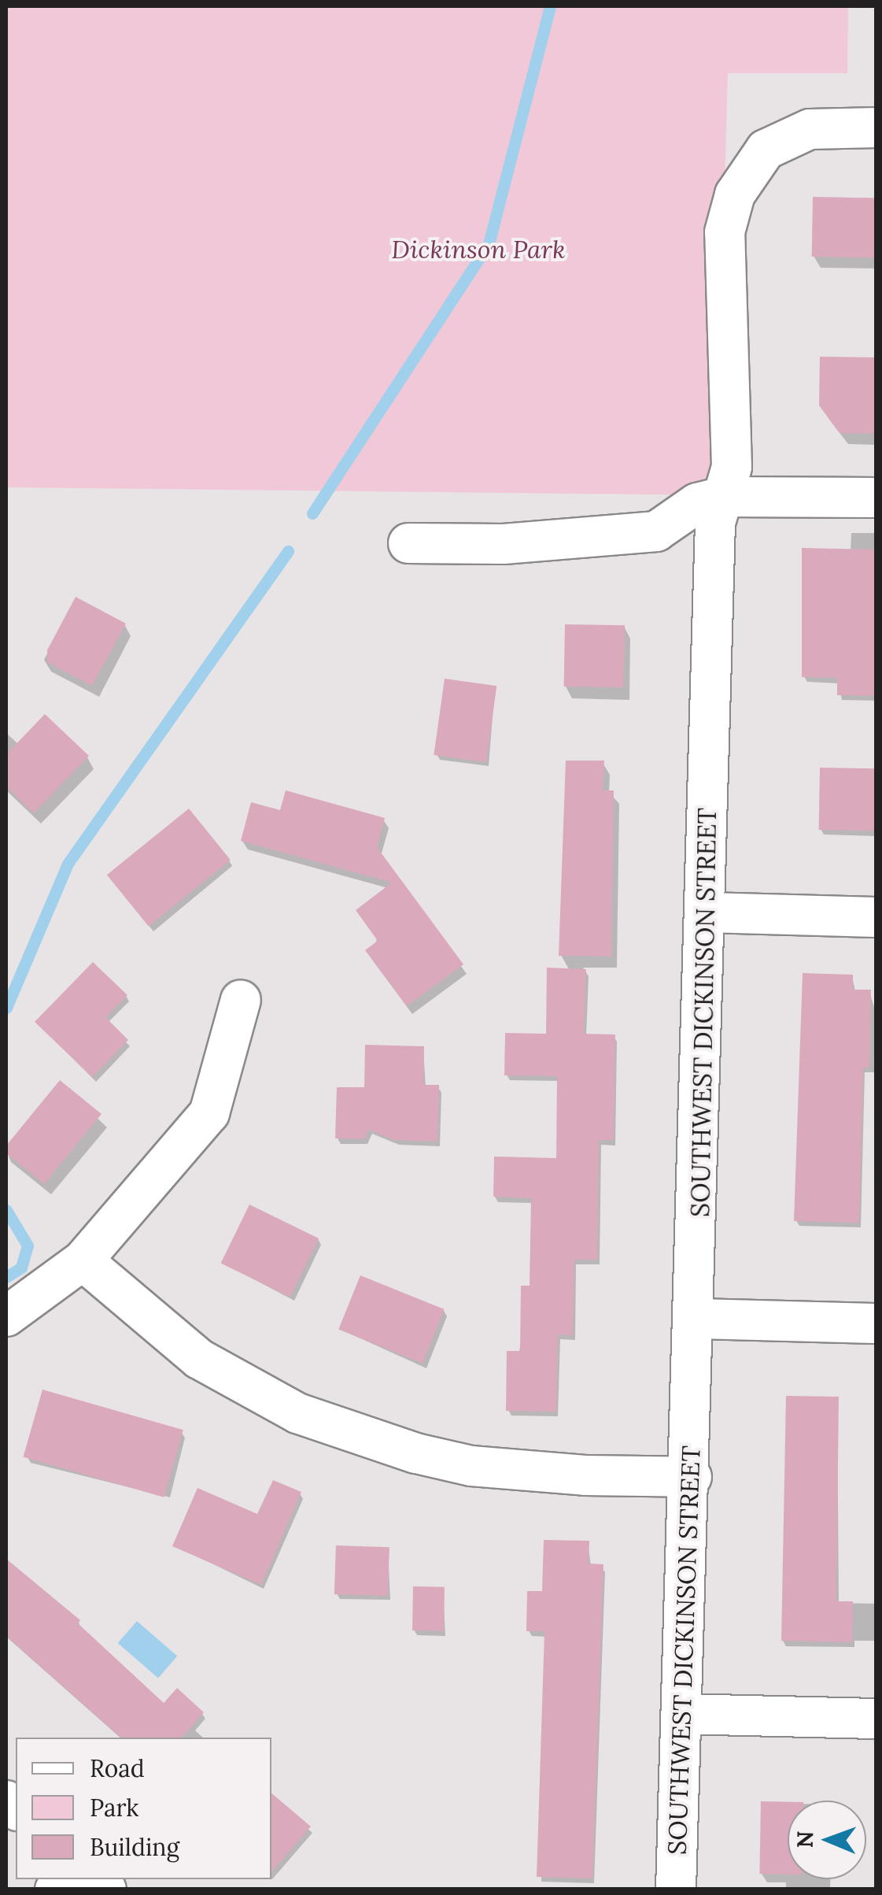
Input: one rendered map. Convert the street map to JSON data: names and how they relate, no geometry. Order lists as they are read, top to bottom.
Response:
{
  "streets": {
    "street": ["SOUTHWEST DICKINSON STREET"]
  },
  "parks": ["Dickinson Park"],
  "legend": ["Road", "Park", "Building"],
  "north": "left"
}
